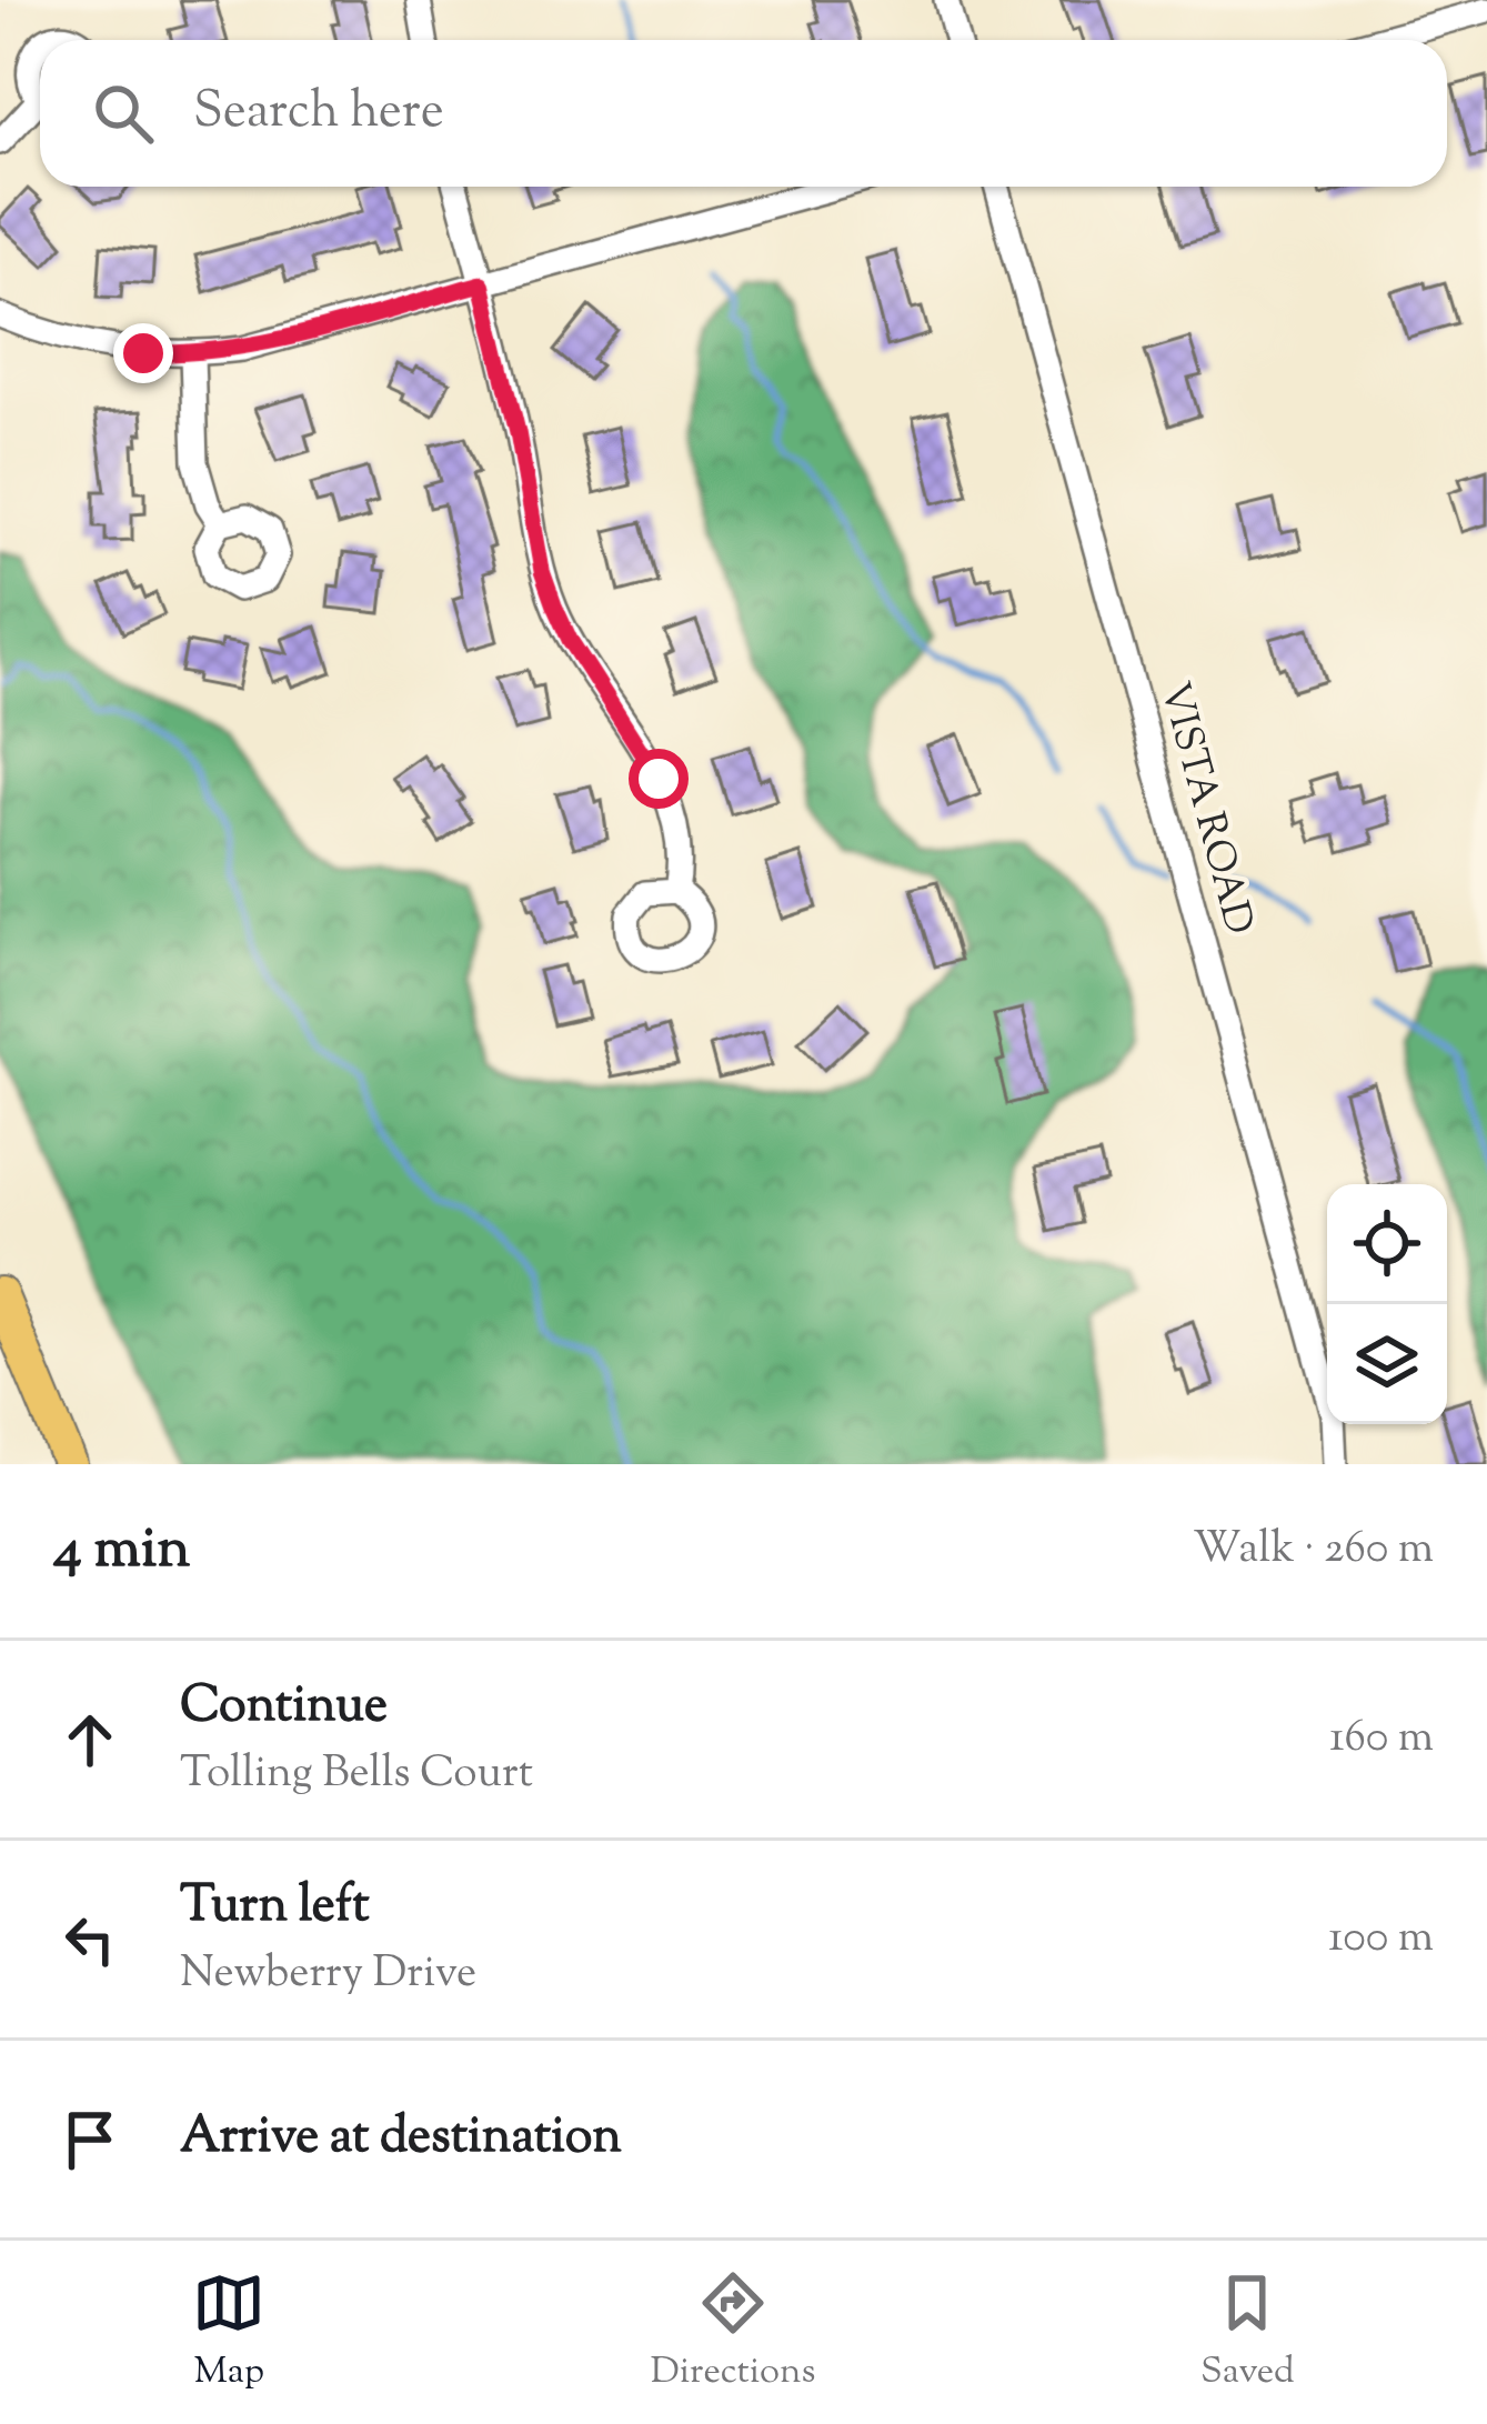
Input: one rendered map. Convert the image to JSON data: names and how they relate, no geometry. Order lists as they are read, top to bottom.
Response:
{
  "streets": {
    "street": ["VISTA ROAD"]
  },
  "page": {
    "search": "Search here",
    "heading": ["4 min", "Walk · 260 m"],
    "list": [
      ["Continue", "Tolling Bells Court", "160 m"],
      ["Turn left", "Newberry Drive", "100 m"],
      "Arrive at destination"
    ],
    "nav": ["Map", "Directions", "Saved"]
  }
}
